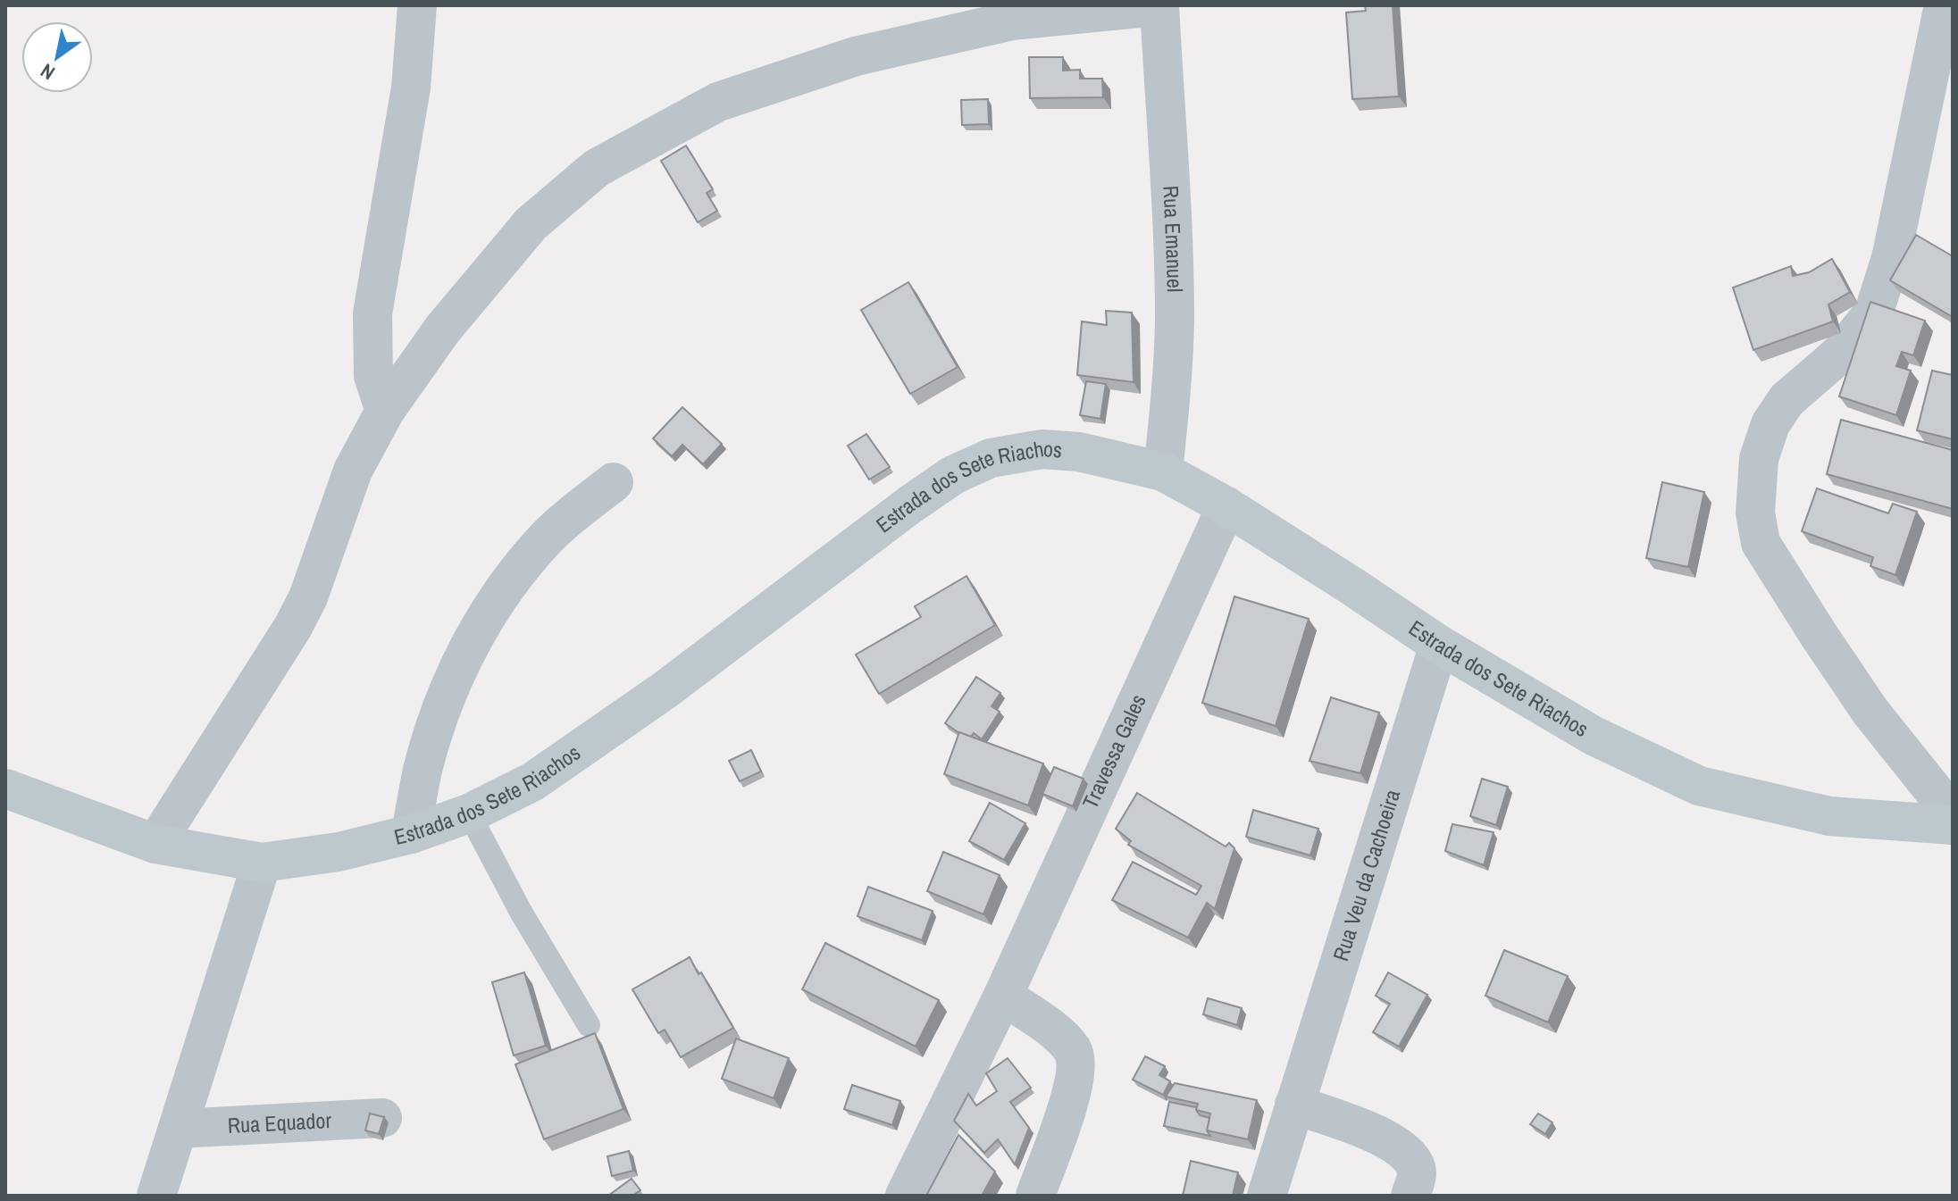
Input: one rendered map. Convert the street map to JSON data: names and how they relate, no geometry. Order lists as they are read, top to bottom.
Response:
{
  "streets": {
    "street": [
      "Rua Emanuel",
      "Estrada dos Sete Riachos",
      "Travessa Gales",
      "Rua Veu da Cachoeira",
      "Rua Equador"
    ]
  },
  "crossings": [
    ["Rua Emanuel", "Estrada dos Sete Riachos"],
    ["Estrada dos Sete Riachos", "Travessa Gales"],
    ["Estrada dos Sete Riachos", "Rua Veu da Cachoeira"]
  ],
  "north": "bottom left"
}
